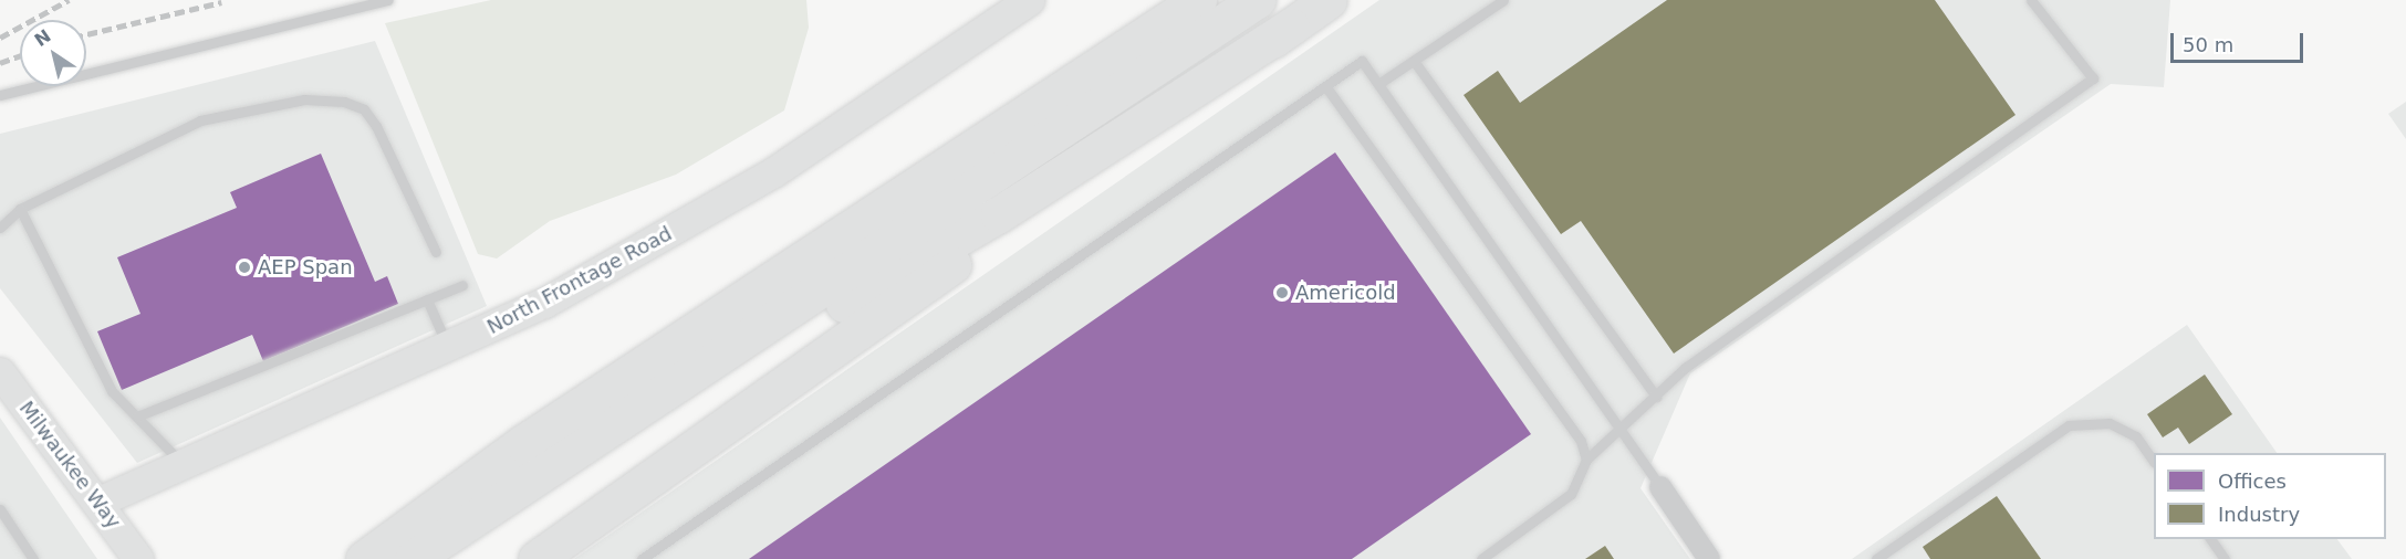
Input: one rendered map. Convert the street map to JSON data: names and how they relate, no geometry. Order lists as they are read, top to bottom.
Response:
{
  "streets": {
    "street": ["North Frontage Road", "Milwaukee Way"]
  },
  "crossings": [
    ["North Frontage Road", "Milwaukee Way"]
  ],
  "places": ["AEP Span", "Americold"],
  "legend": ["Offices", "Industry"],
  "scale_bar": "50 m",
  "north": "top left"
}
